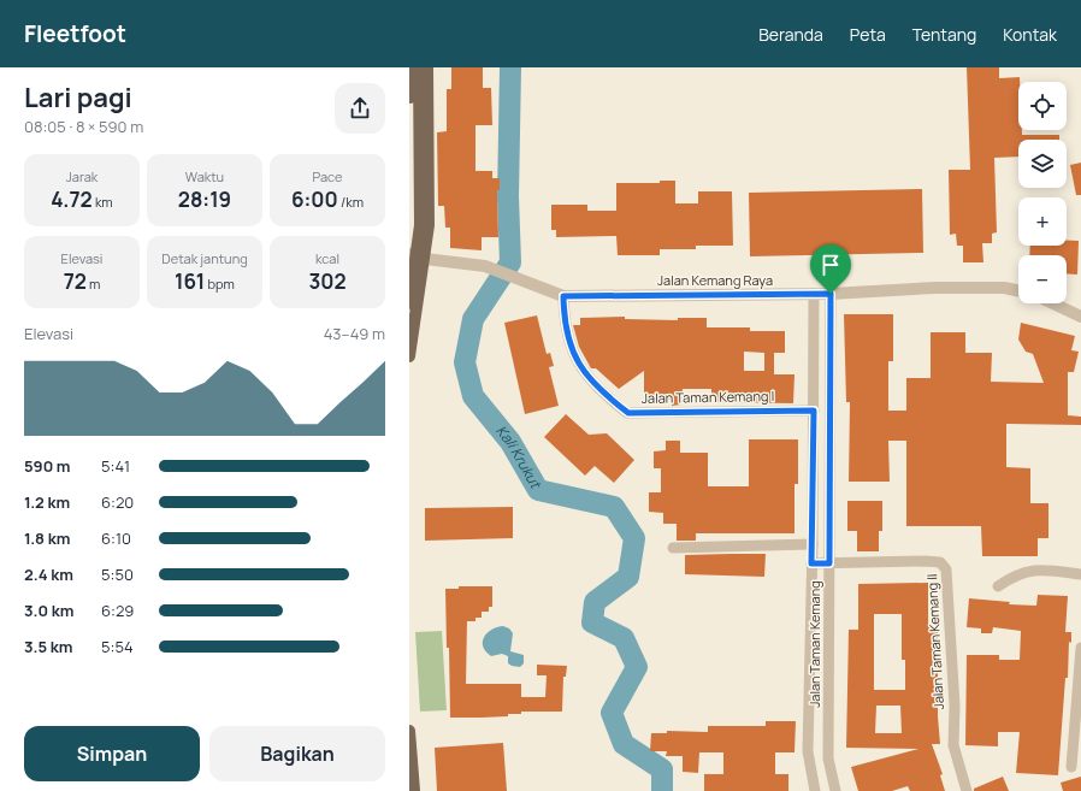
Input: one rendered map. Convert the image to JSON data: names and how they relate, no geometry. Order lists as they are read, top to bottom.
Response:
{
  "streets": {
    "street": [
      "Jalan Kemang Raya",
      "Jalan Taman Kemang I",
      "Jalan Taman Kemang II",
      "Jalan Taman Kemang"
    ]
  },
  "crossings": [
    ["Jalan Kemang Raya", "Jalan Taman Kemang I"],
    ["Jalan Kemang Raya", "Jalan Taman Kemang"],
    ["Jalan Taman Kemang I", "Jalan Taman Kemang"],
    ["Jalan Taman Kemang II", "Jalan Taman Kemang"]
  ],
  "water": ["Kali Krukut"],
  "page": {
    "header": "Fleetfoot",
    "nav": [
      "Beranda",
      "Peta",
      "Tentang",
      "Kontak"
    ],
    "heading": ["Lari pagi", "08:05 · 8 × 590 m"],
    "map_buttons": ["+", "−"],
    "stats": [
      ["Jarak", "4.72 km"],
      ["Waktu", "28:19"],
      ["Pace", "6:00 /km"],
      ["Elevasi", "72 m"],
      ["Detak jantung", "161 bpm"],
      ["kcal", "302"]
    ],
    "chart": ["Elevasi", "43–49 m"],
    "list": [
      {
        "name": "590 m",
        "note": "5:41"
      },
      {
        "name": "1.2 km",
        "note": "6:20"
      },
      {
        "name": "1.8 km",
        "note": "6:10"
      },
      {
        "name": "2.4 km",
        "note": "5:50"
      },
      {
        "name": "3.0 km",
        "note": "6:29"
      },
      {
        "name": "3.5 km",
        "note": "5:54"
      }
    ],
    "buttons": ["Simpan", "Bagikan"]
  }
}
